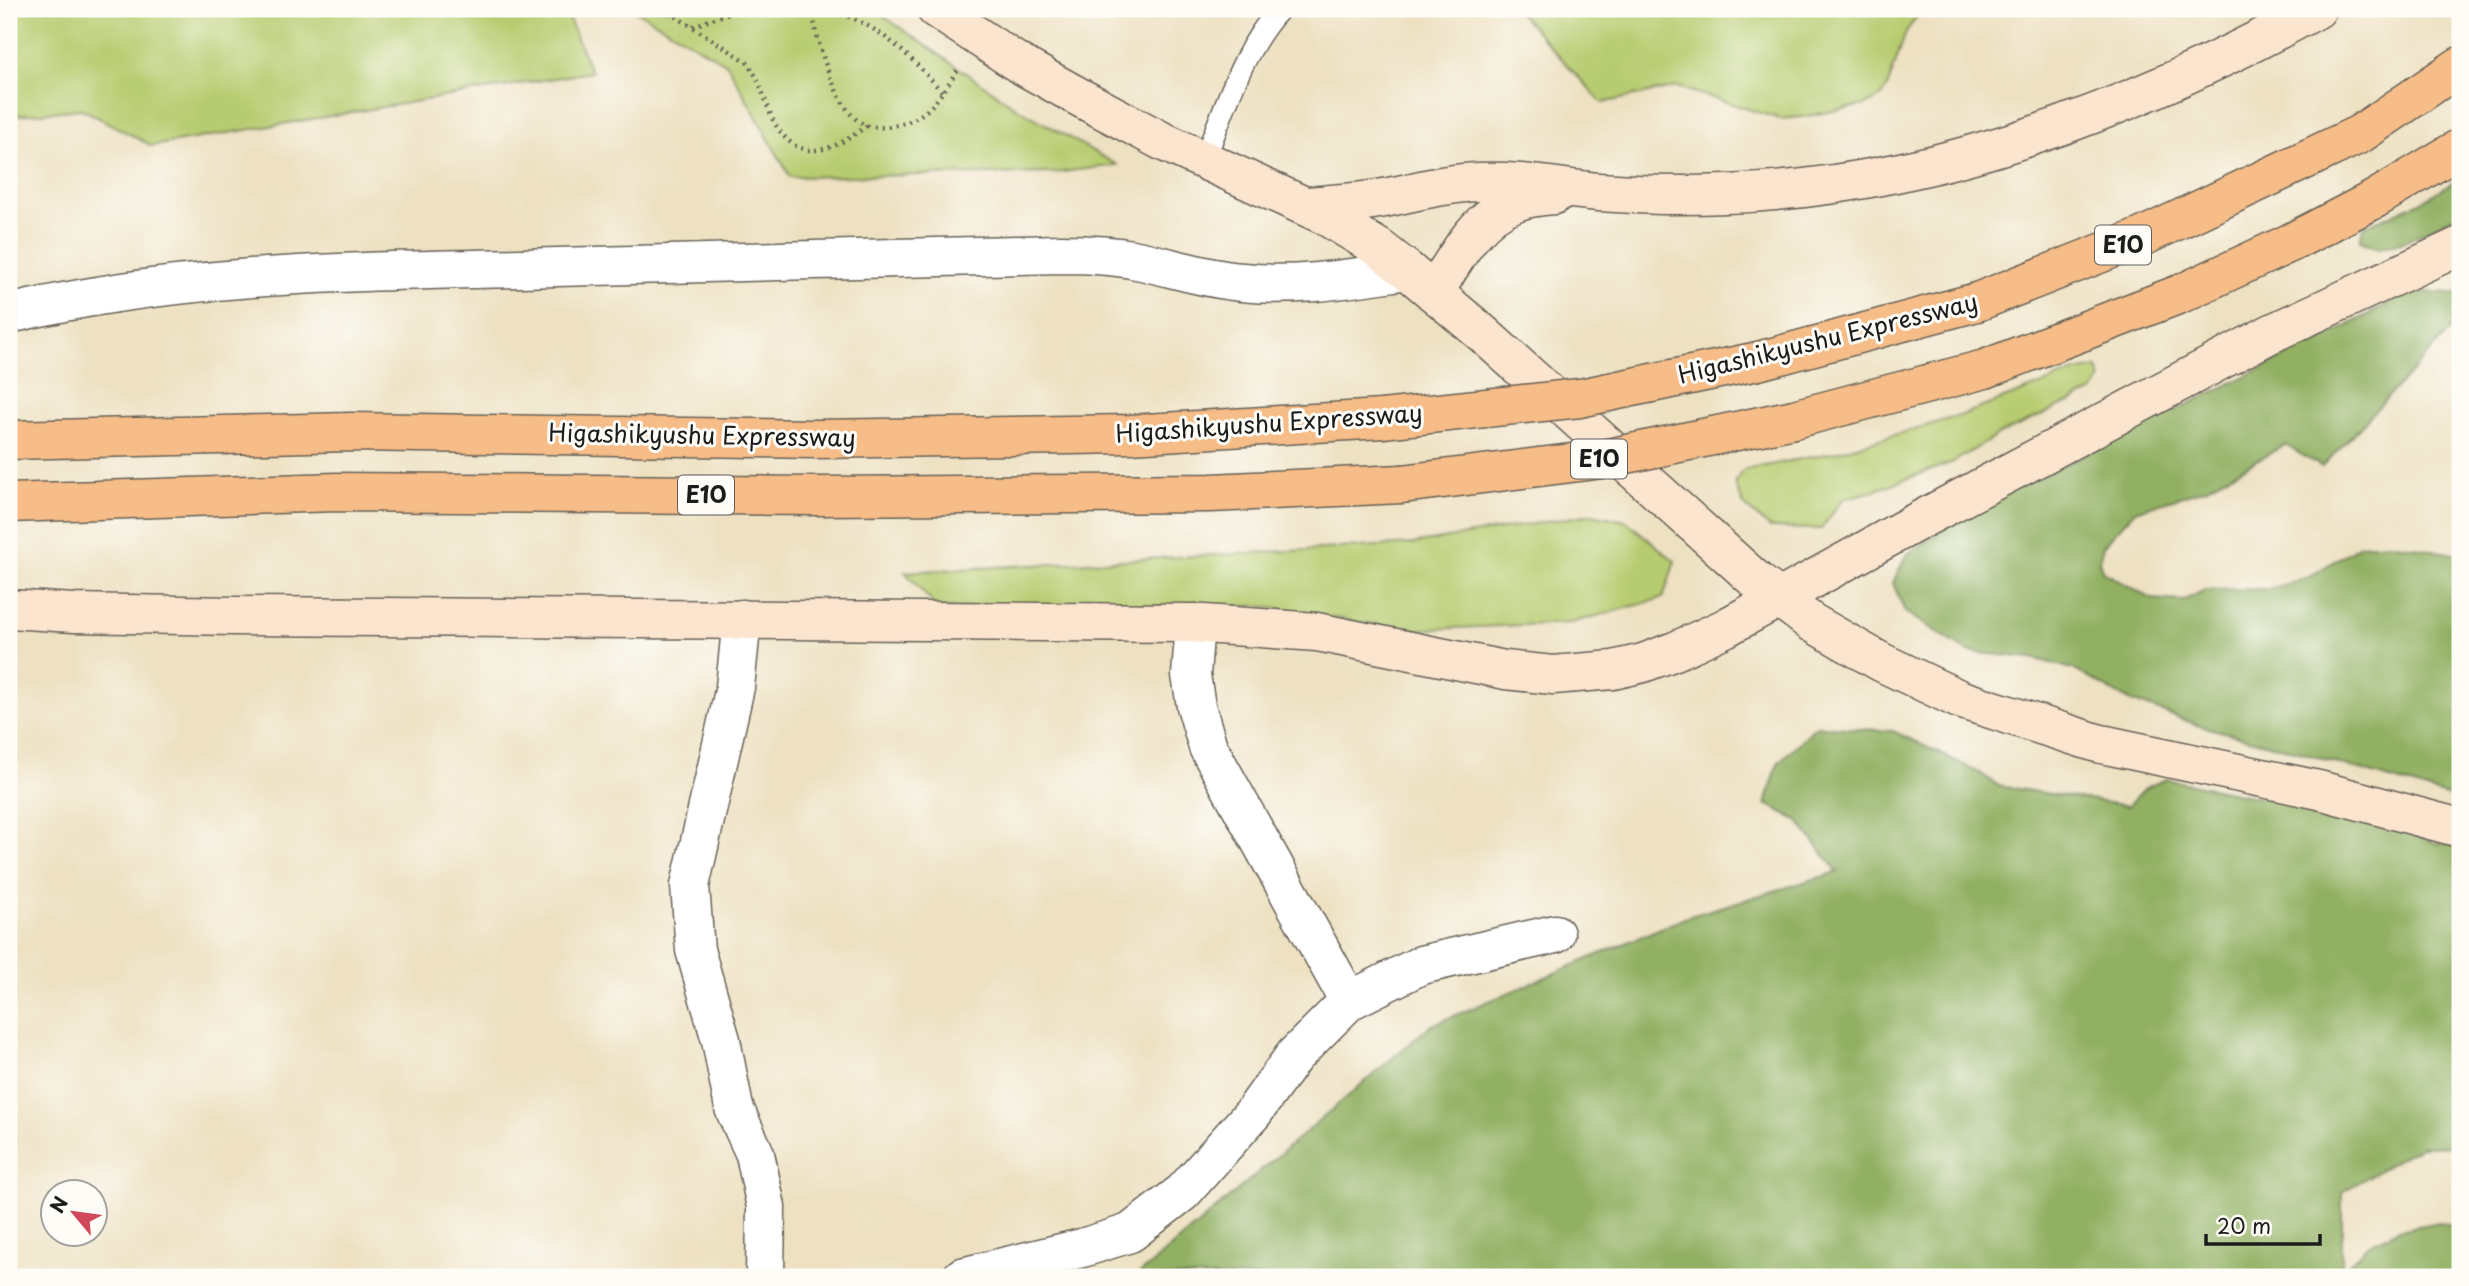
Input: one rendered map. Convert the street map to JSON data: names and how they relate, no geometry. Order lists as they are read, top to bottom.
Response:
{
  "streets": {
    "highway": ["E10", "Higashikyushu Expressway"]
  },
  "scale_bar": "20 m",
  "north": "top left"
}
